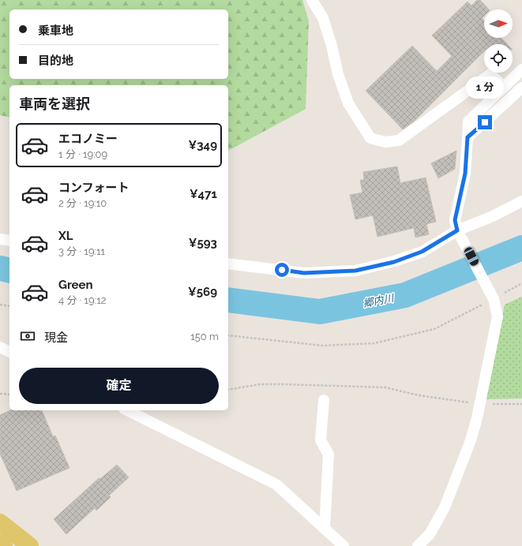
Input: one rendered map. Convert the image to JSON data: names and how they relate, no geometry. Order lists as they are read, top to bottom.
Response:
{
  "water": ["郷内川"],
  "north": "right",
  "page": {
    "banner": ["乗車地", "目的地"],
    "bubble": "1 分",
    "heading": "車両を選択",
    "list": [
      {
        "name": "エコノミー",
        "note": "1 分 · 19:09",
        "value": "¥349"
      },
      {
        "name": "コンフォート",
        "note": "2 分 · 19:10",
        "value": "¥471"
      },
      {
        "name": "XL",
        "note": "3 分 · 19:11",
        "value": "¥593"
      },
      {
        "name": "Green",
        "note": "4 分 · 19:12",
        "value": "¥569"
      }
    ],
    "pay": ["現金", "150 m"],
    "buttons": "確定"
  }
}
